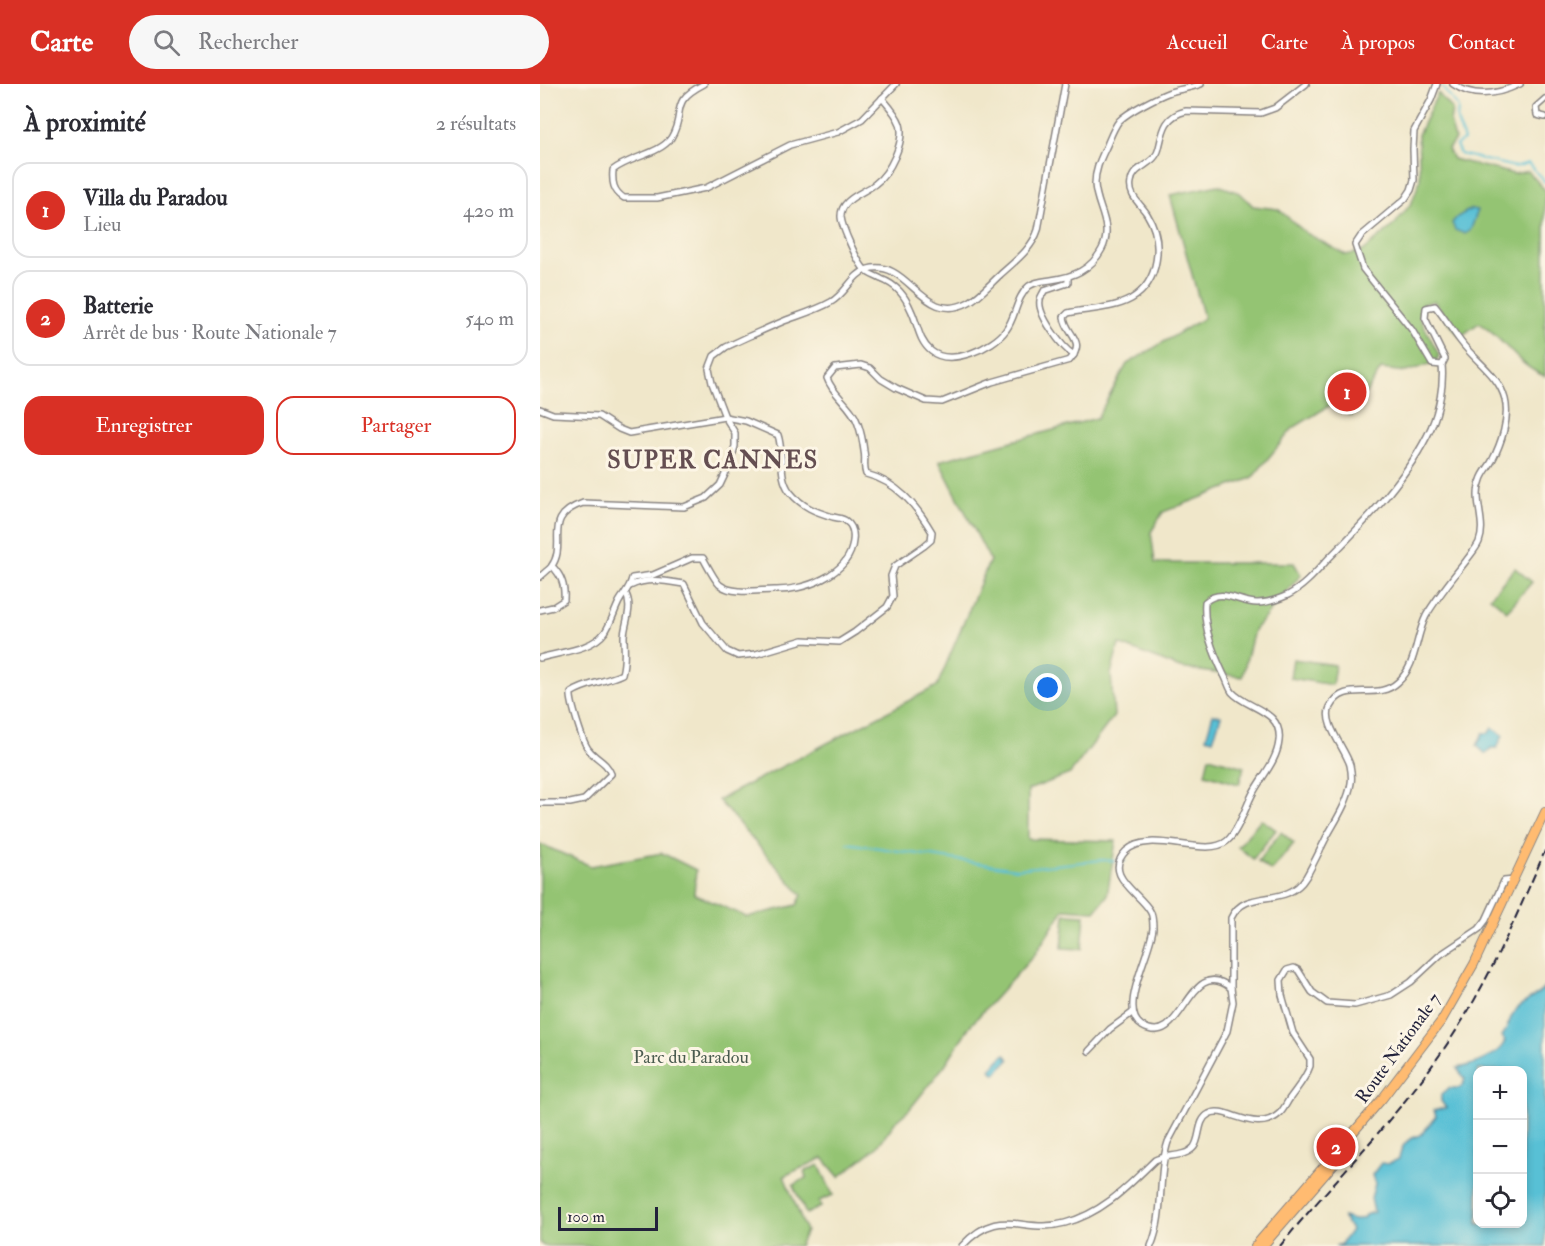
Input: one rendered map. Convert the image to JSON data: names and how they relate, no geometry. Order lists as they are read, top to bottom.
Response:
{
  "streets": {
    "main road": ["Route Nationale 7"]
  },
  "districts": ["SUPER CANNES"],
  "parks": ["Parc du Paradou"],
  "scale_bar": "100 m",
  "page": {
    "header": "Carte",
    "search": "Rechercher",
    "nav": [
      "Accueil",
      "Carte",
      "À propos",
      "Contact"
    ],
    "heading": ["À proximité", "2 résultats"],
    "list": [
      {
        "mark": "1",
        "name": "Villa du Paradou",
        "note": "Lieu",
        "value": "420 m"
      },
      {
        "mark": "2",
        "name": "Batterie",
        "note": "Arrêt de bus · Route Nationale 7",
        "value": "540 m"
      }
    ],
    "pins": ["1", "2"],
    "buttons": ["Enregistrer", "Partager"],
    "map_buttons": ["+", "−"],
    "scale": "100 m"
  }
}
